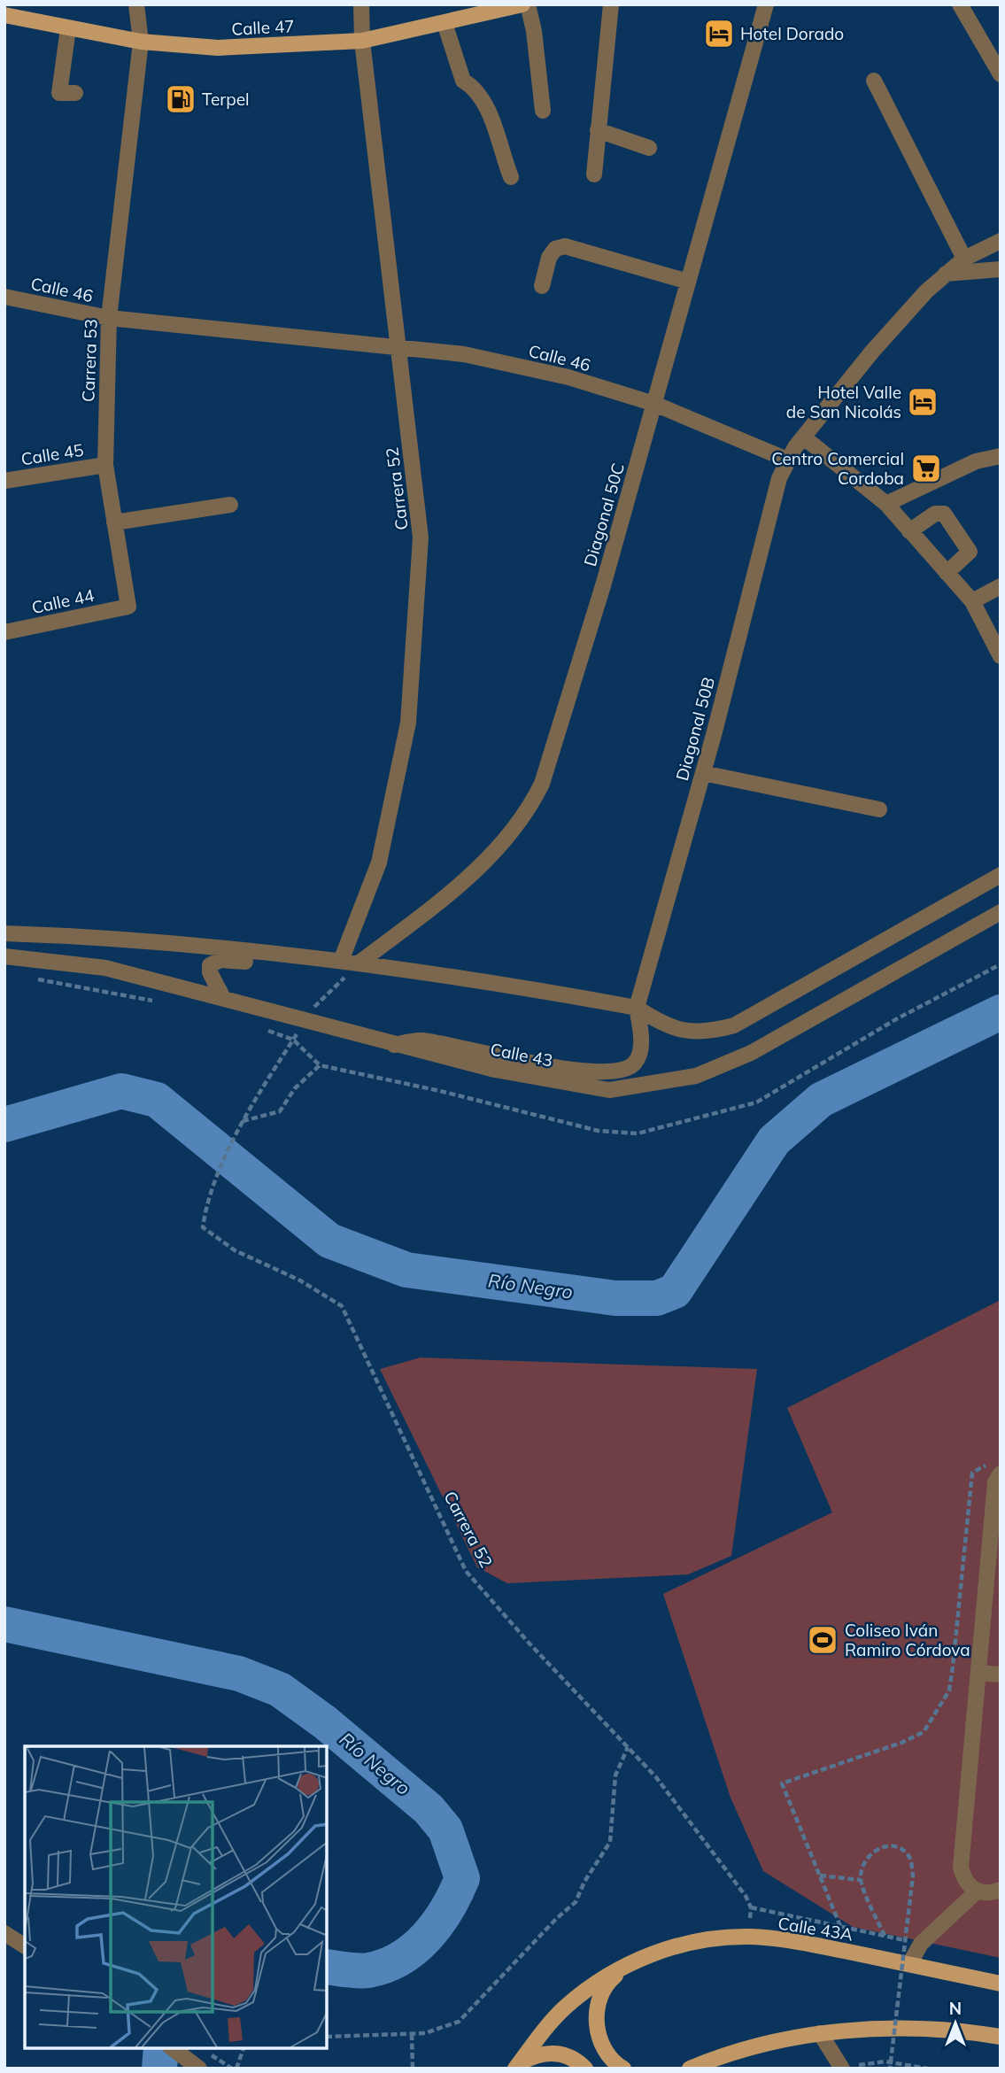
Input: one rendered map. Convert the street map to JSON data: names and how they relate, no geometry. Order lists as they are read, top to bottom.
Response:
{
  "streets": {
    "main road": ["Calle 47", "Calle 43A"],
    "street": [
      "Calle 46",
      "Carrera 53",
      "Calle 45",
      "Carrera 52",
      "Diagonal 50C",
      "Calle 44",
      "Diagonal 50B",
      "Calle 43"
    ]
  },
  "crossings": [
    ["Calle 47", "Carrera 53"],
    ["Calle 47", "Carrera 52"],
    ["Calle 46", "Carrera 53"],
    ["Calle 46", "Carrera 52"],
    ["Calle 46", "Diagonal 50C"],
    ["Calle 46", "Diagonal 50B"],
    ["Carrera 53", "Calle 45"],
    ["Carrera 53", "Calle 44"]
  ],
  "water": ["Río Negro"],
  "places": {
    "hotel": ["Hotel Dorado", "Hotel Valle de San Nicolás"],
    "fuel station": ["Terpel"],
    "supermarket": ["Centro Comercial Cordoba"],
    "sports": ["Coliseo Iván Ramiro Córdova"]
  },
  "north": "top"
}
